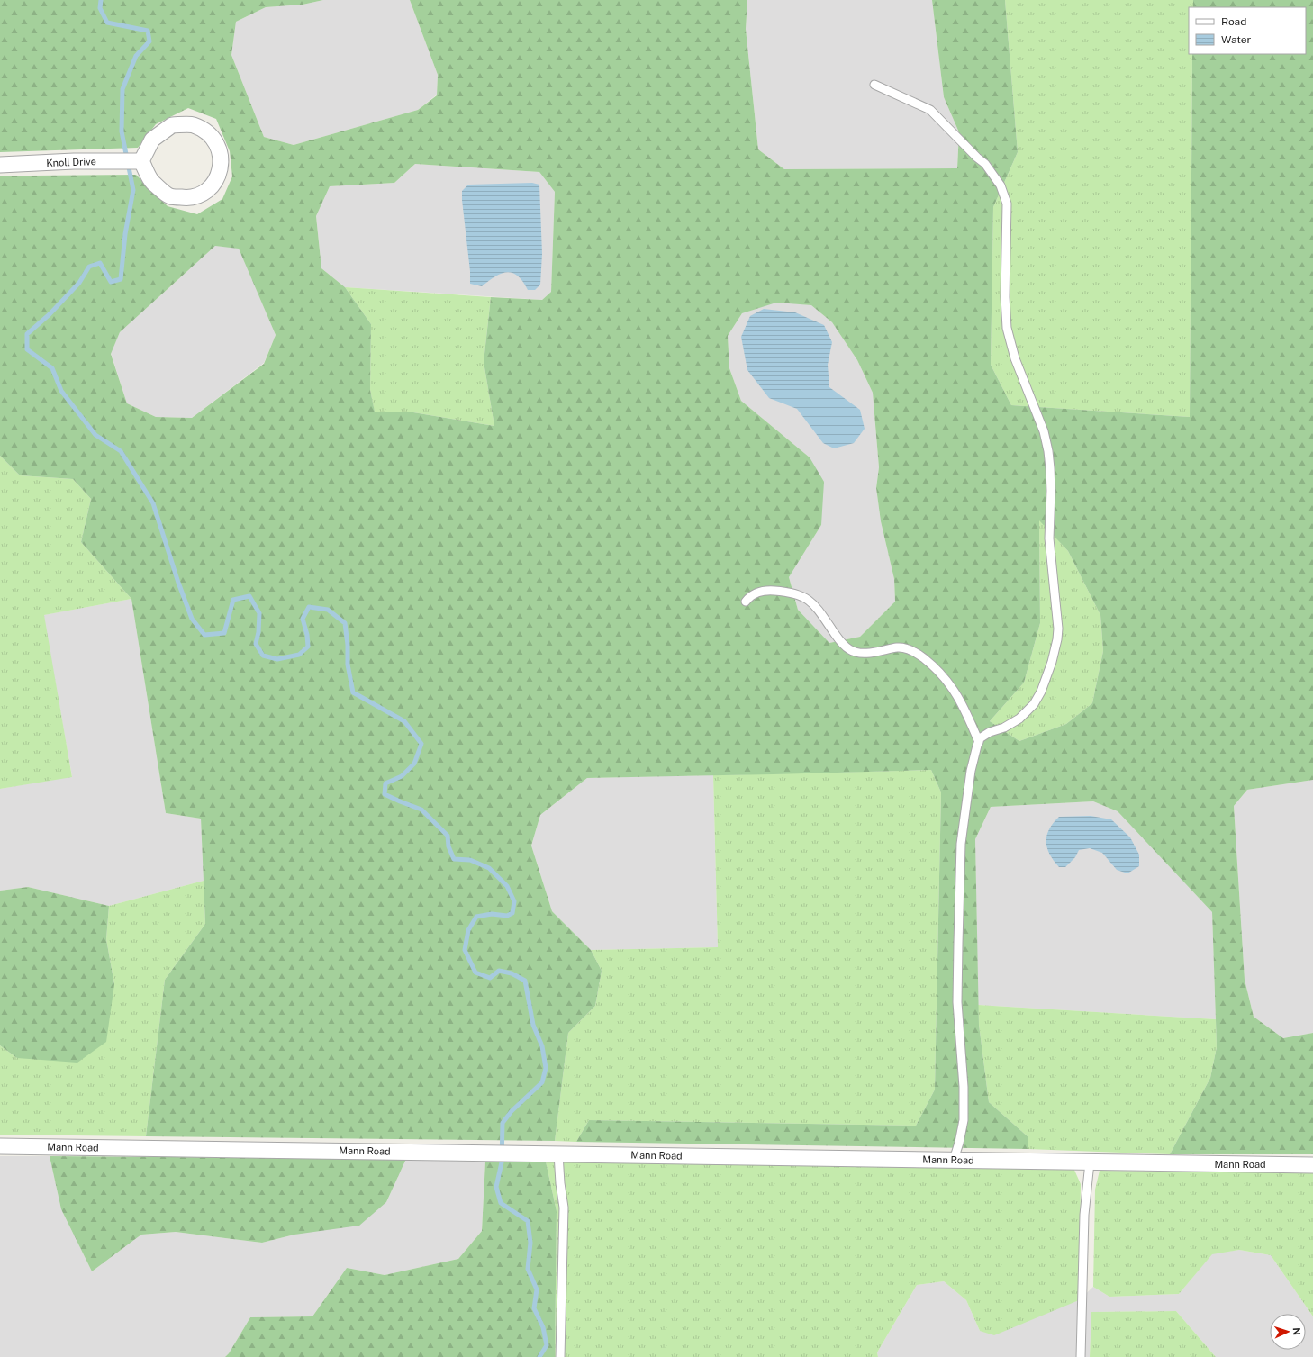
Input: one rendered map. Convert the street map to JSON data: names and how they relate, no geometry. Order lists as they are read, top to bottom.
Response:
{
  "streets": {
    "street": ["Knoll Drive", "Mann Road"]
  },
  "legend": ["Road", "Water"],
  "north": "right"
}
